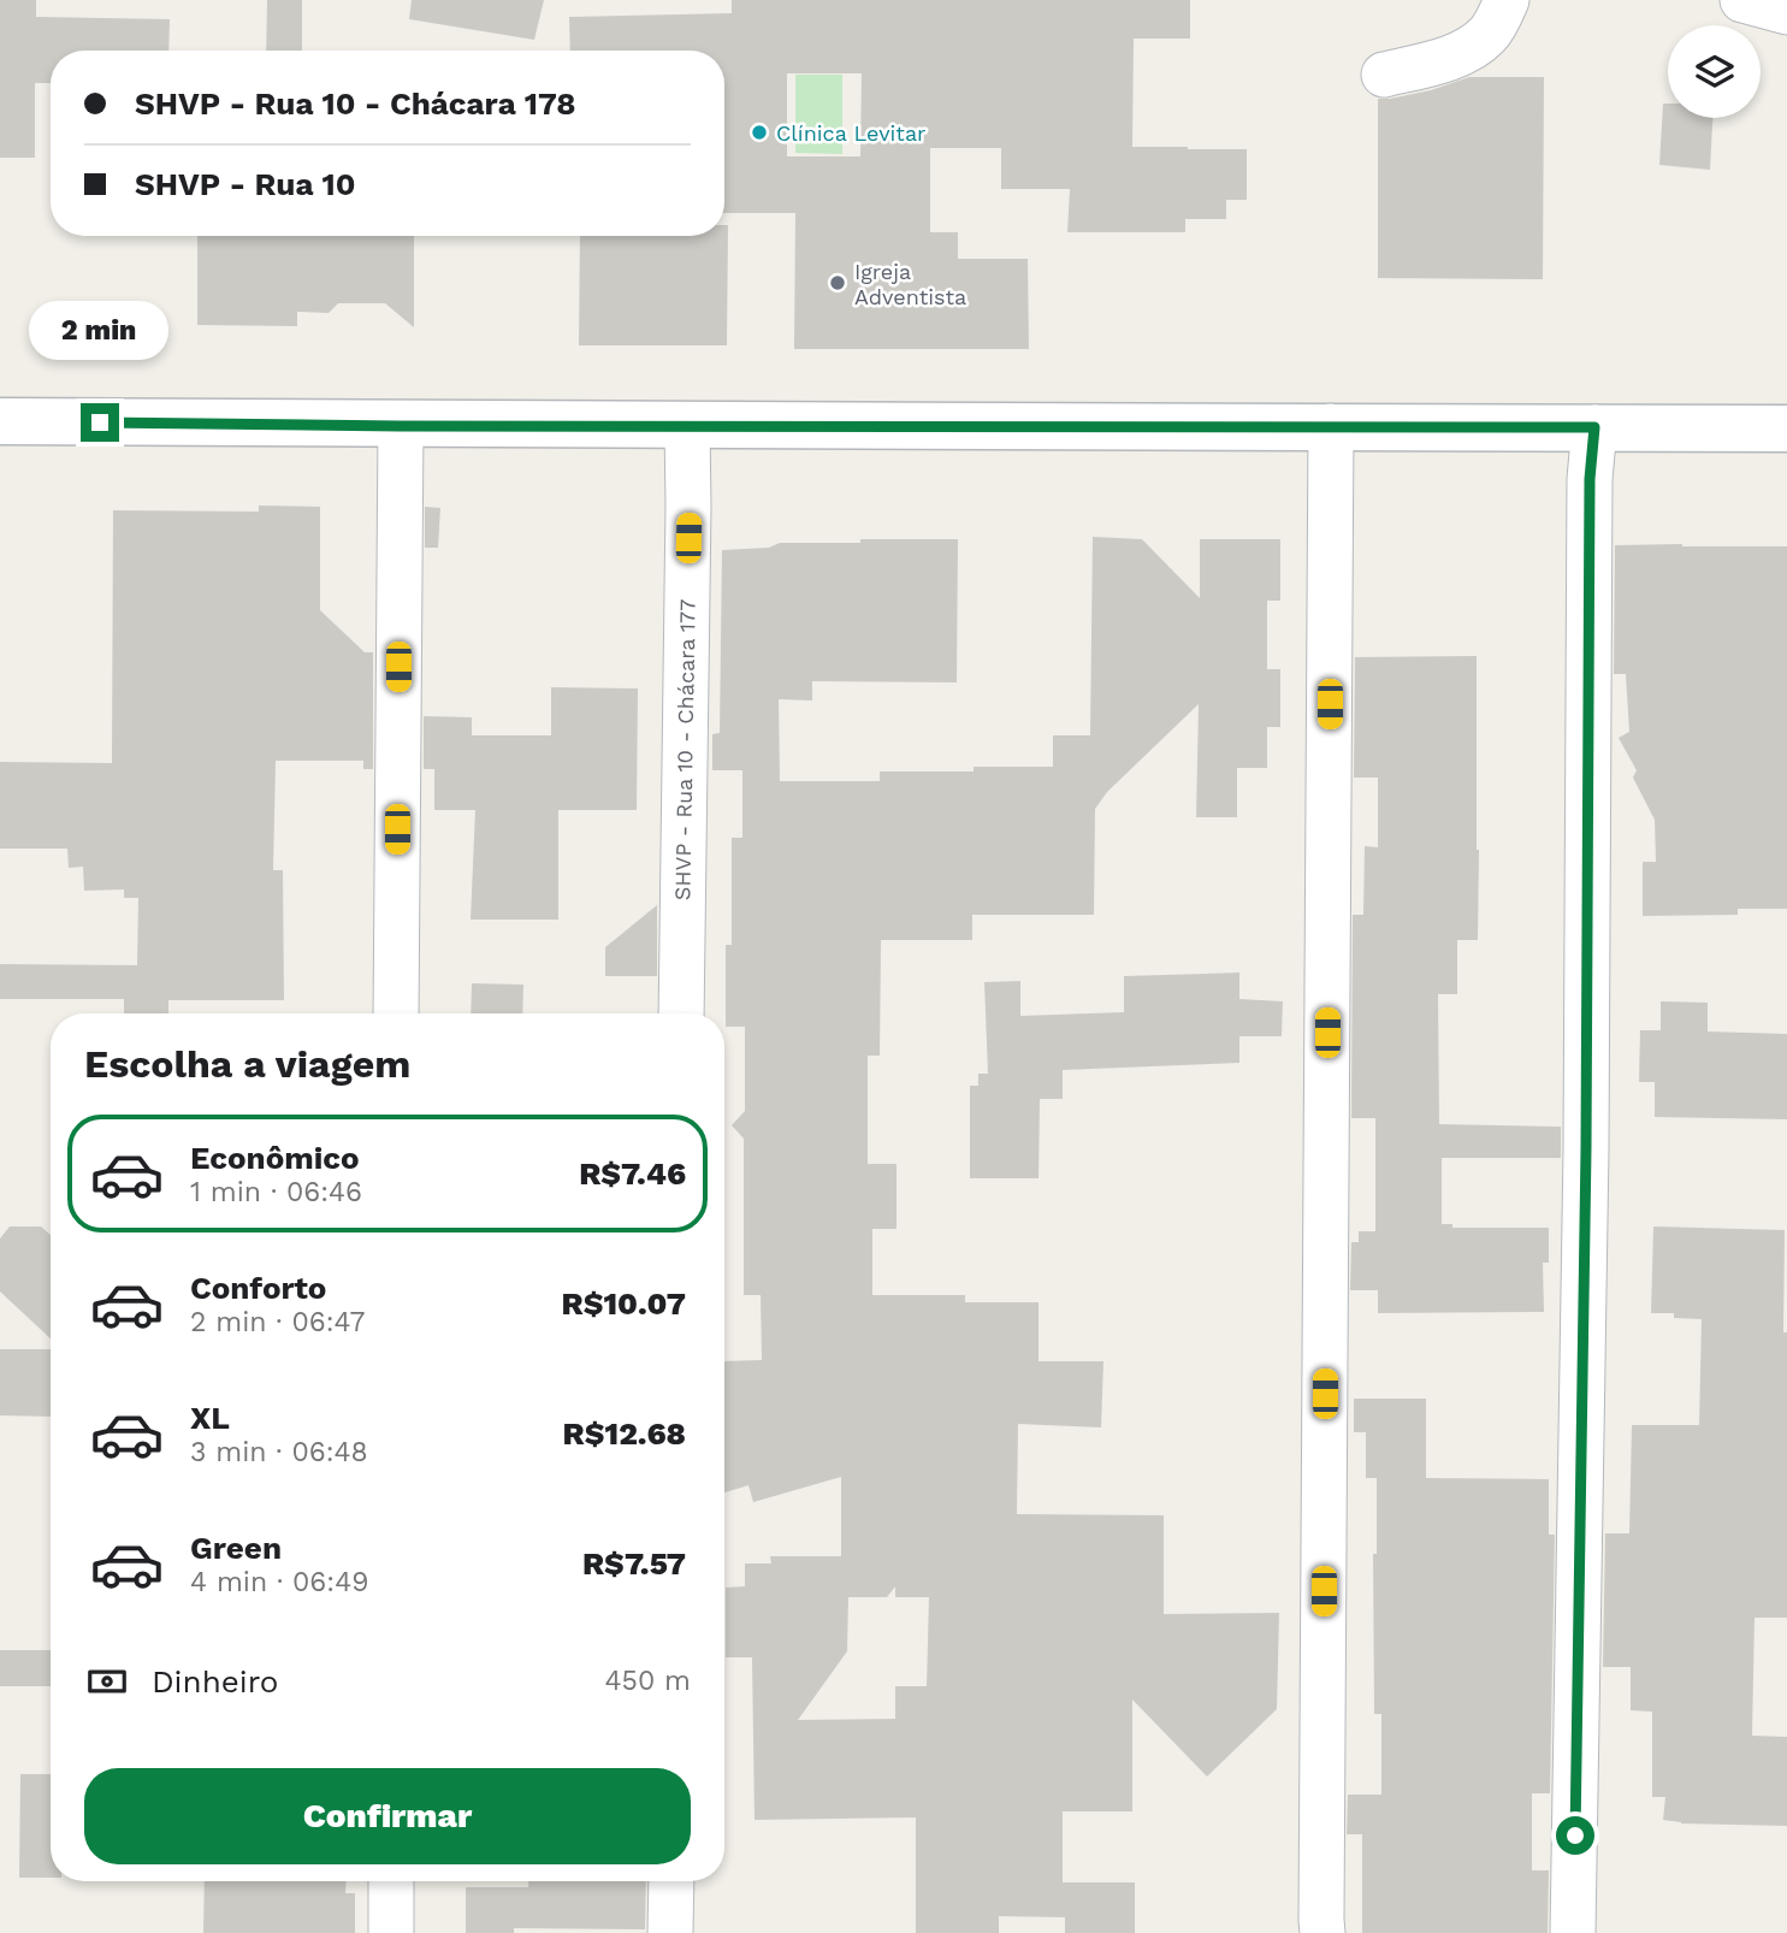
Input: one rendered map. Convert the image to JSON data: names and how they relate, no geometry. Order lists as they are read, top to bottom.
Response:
{
  "streets": {
    "street": ["SHVP - Rua 10 - Chácara 177"]
  },
  "places": ["Clínica Levitar", "Igreja Adventista"],
  "page": {
    "banner": ["SHVP - Rua 10 - Chácara 178", "SHVP - Rua 10"],
    "bubble": "2 min",
    "heading": "Escolha a viagem",
    "list": [
      {
        "name": "Econômico",
        "note": "1 min · 06:46",
        "value": "R$7.46"
      },
      {
        "name": "Conforto",
        "note": "2 min · 06:47",
        "value": "R$10.07"
      },
      {
        "name": "XL",
        "note": "3 min · 06:48",
        "value": "R$12.68"
      },
      {
        "name": "Green",
        "note": "4 min · 06:49",
        "value": "R$7.57"
      }
    ],
    "pay": ["Dinheiro", "450 m"],
    "buttons": "Confirmar"
  }
}
